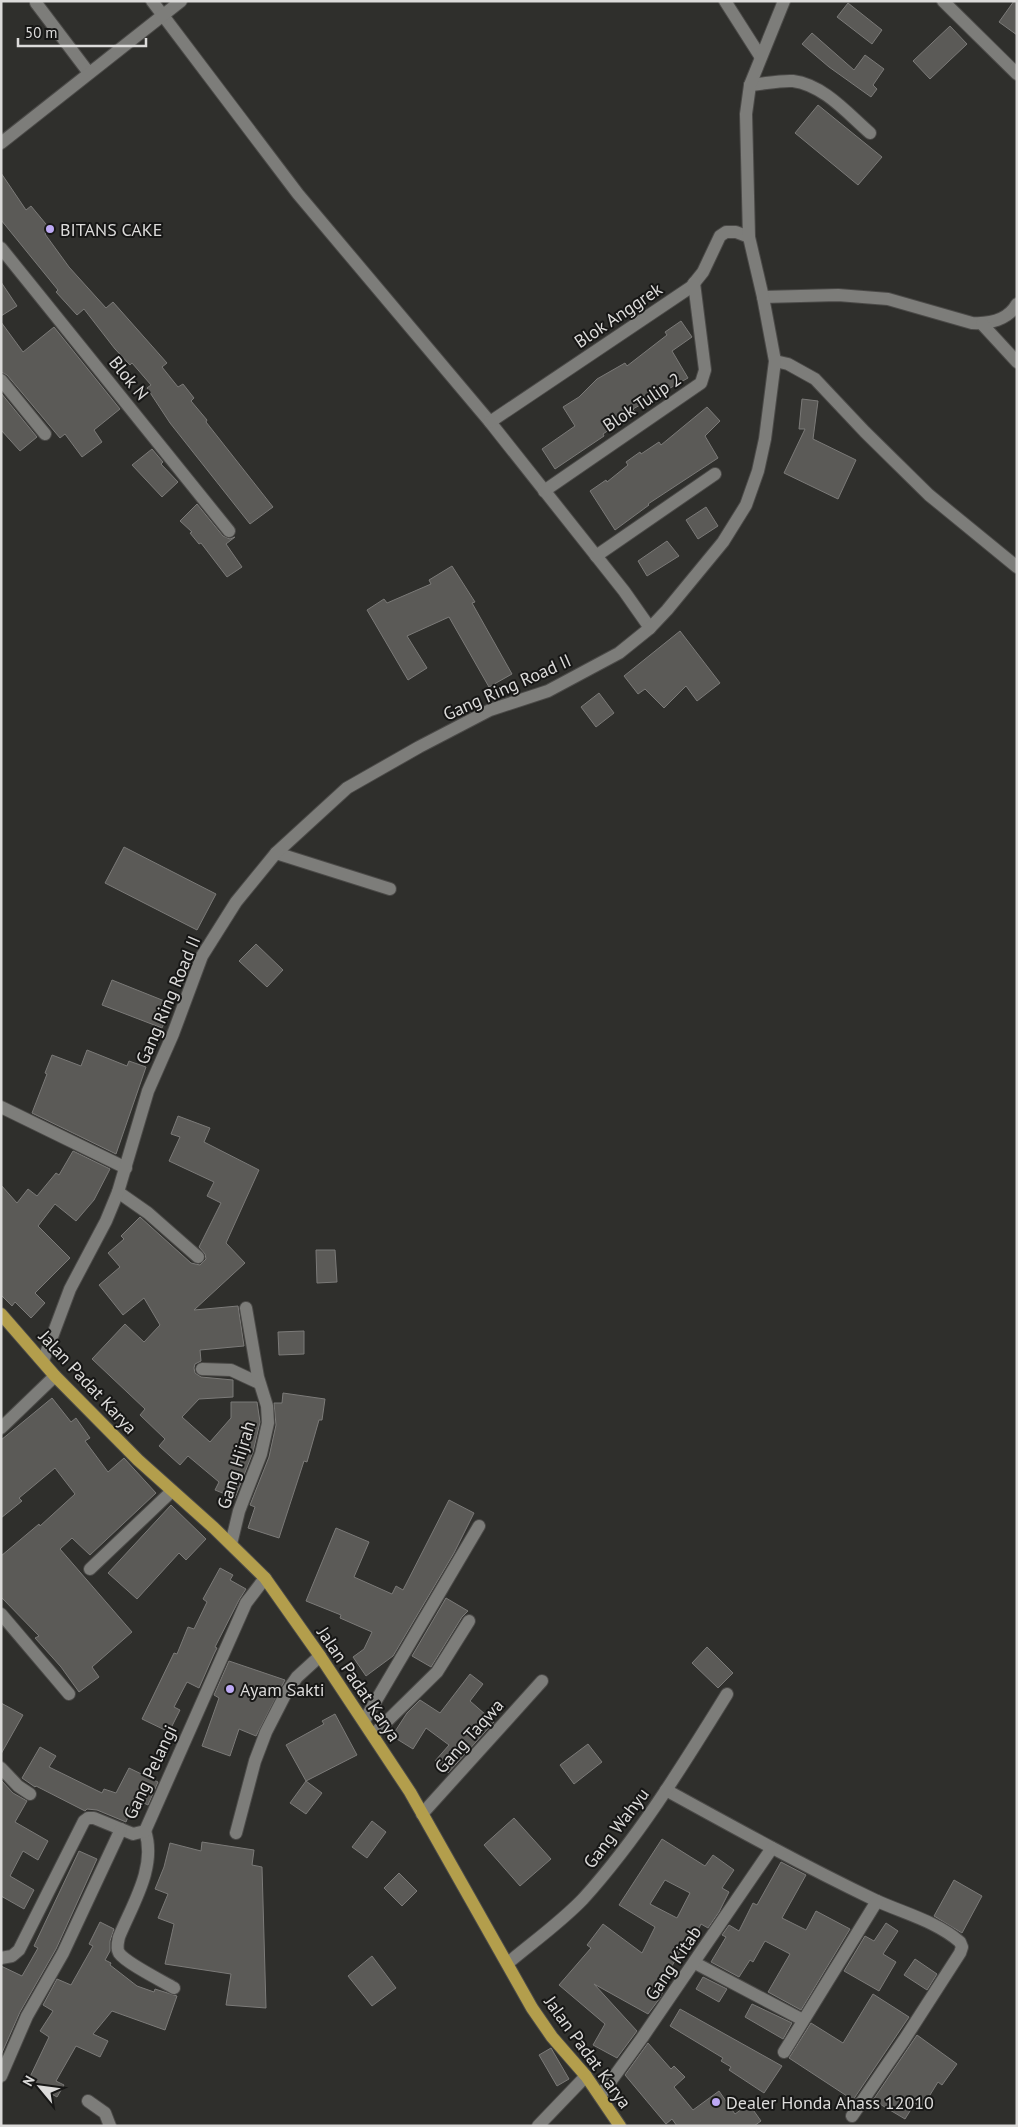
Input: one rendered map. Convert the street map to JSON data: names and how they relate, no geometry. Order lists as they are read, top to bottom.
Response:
{
  "streets": {
    "main road": ["Jalan Padat Karya"],
    "street": [
      "Blok Anggrek",
      "Blok N",
      "Blok Tulip 2",
      "Gang Ring Road II",
      "Gang Hijrah",
      "Gang Taqwa",
      "Gang Pelangi",
      "Gang Wahyu",
      "Gang Kitab"
    ]
  },
  "crossings": [
    ["Blok Anggrek", "Blok Tulip 2"],
    ["Blok Anggrek", "Gang Ring Road II"],
    ["Gang Ring Road II", "Jalan Padat Karya"],
    ["Jalan Padat Karya", "Gang Hijrah"],
    ["Jalan Padat Karya", "Gang Taqwa"],
    ["Jalan Padat Karya", "Gang Pelangi"],
    ["Jalan Padat Karya", "Gang Wahyu"],
    ["Jalan Padat Karya", "Gang Kitab"]
  ],
  "places": ["BITANS CAKE", "Ayam Sakti", "Dealer Honda Ahass 12010"],
  "scale_bar": "50 m",
  "north": "top left"
}
